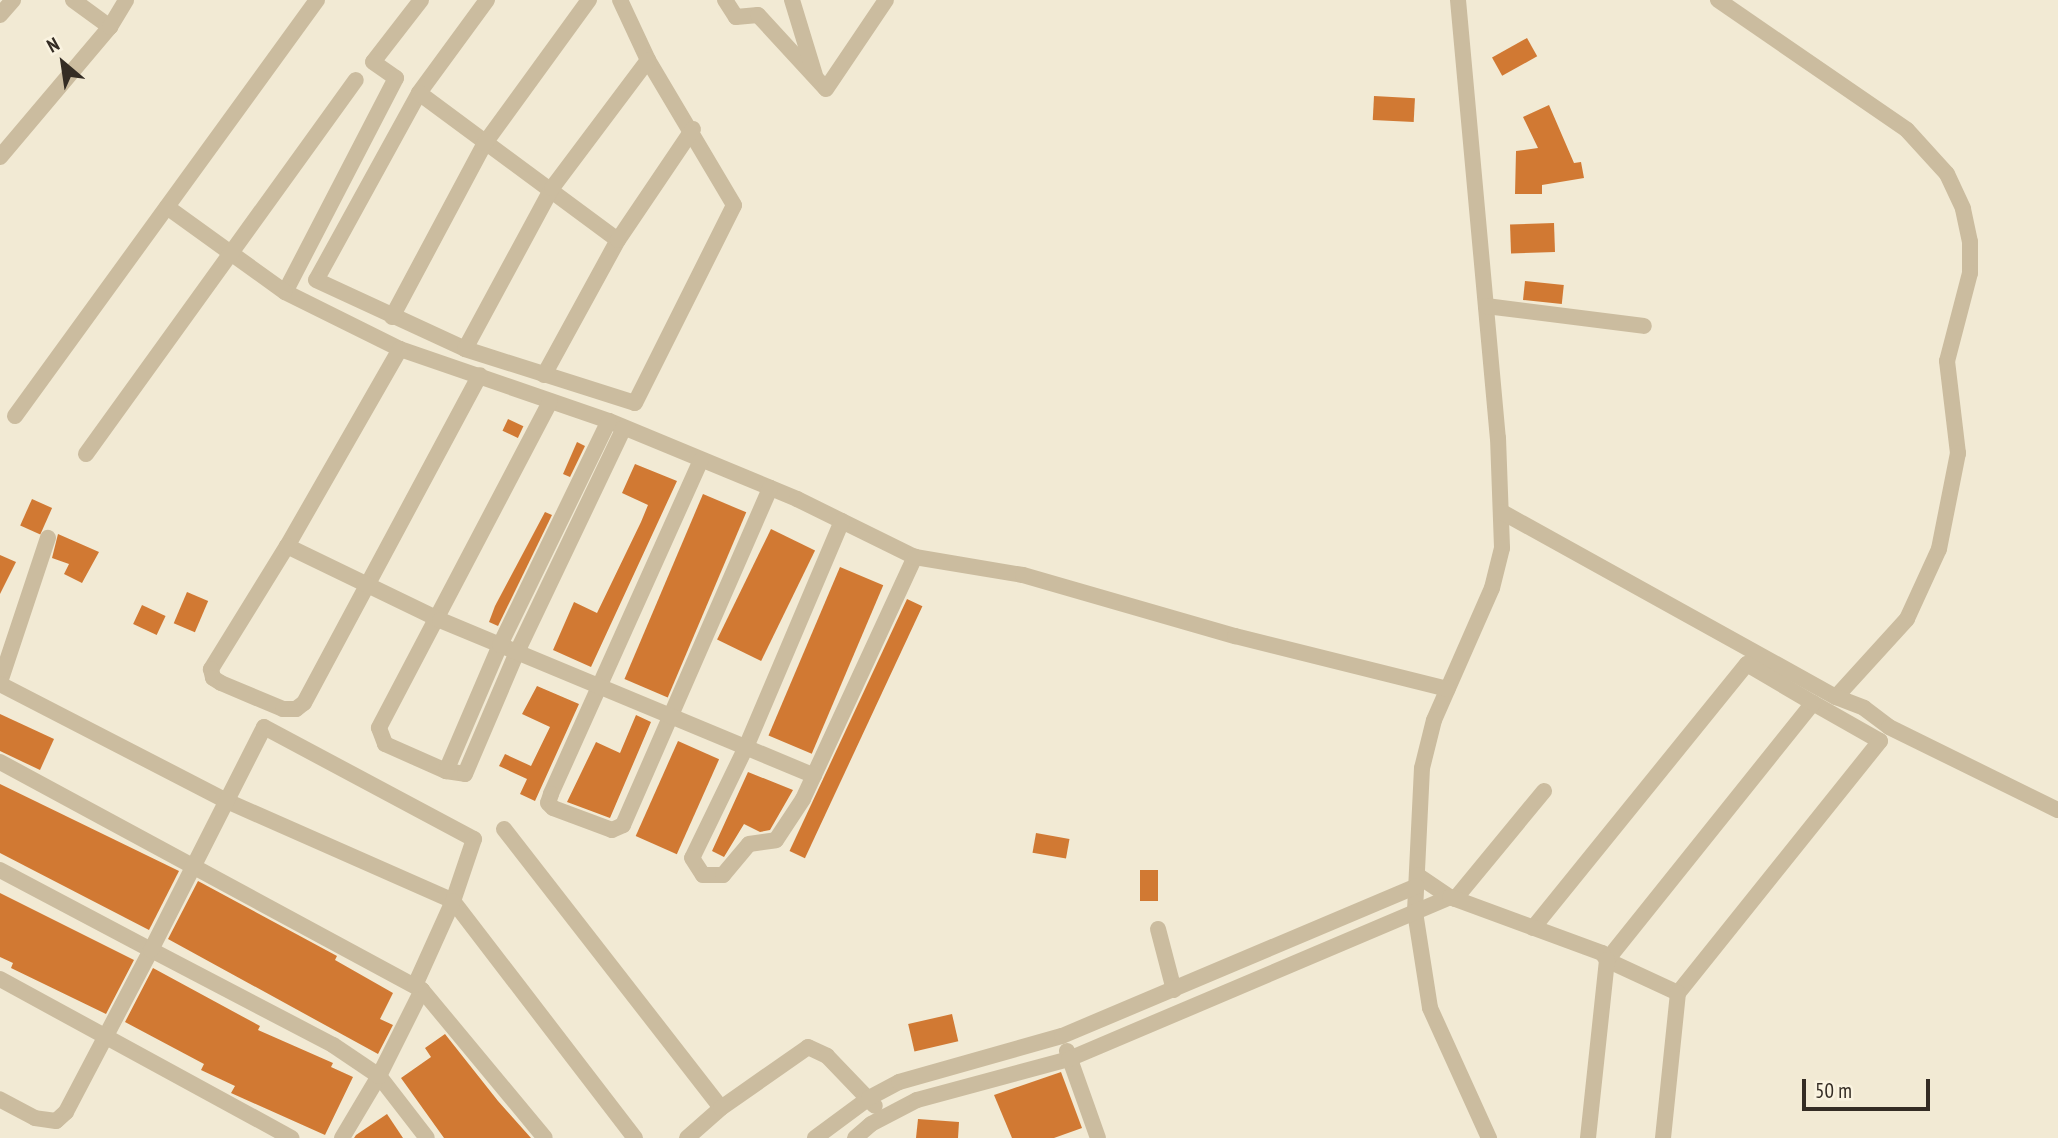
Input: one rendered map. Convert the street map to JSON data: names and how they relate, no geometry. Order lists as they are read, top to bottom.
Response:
{
  "scale_bar": "50 m",
  "north": "top left"
}
